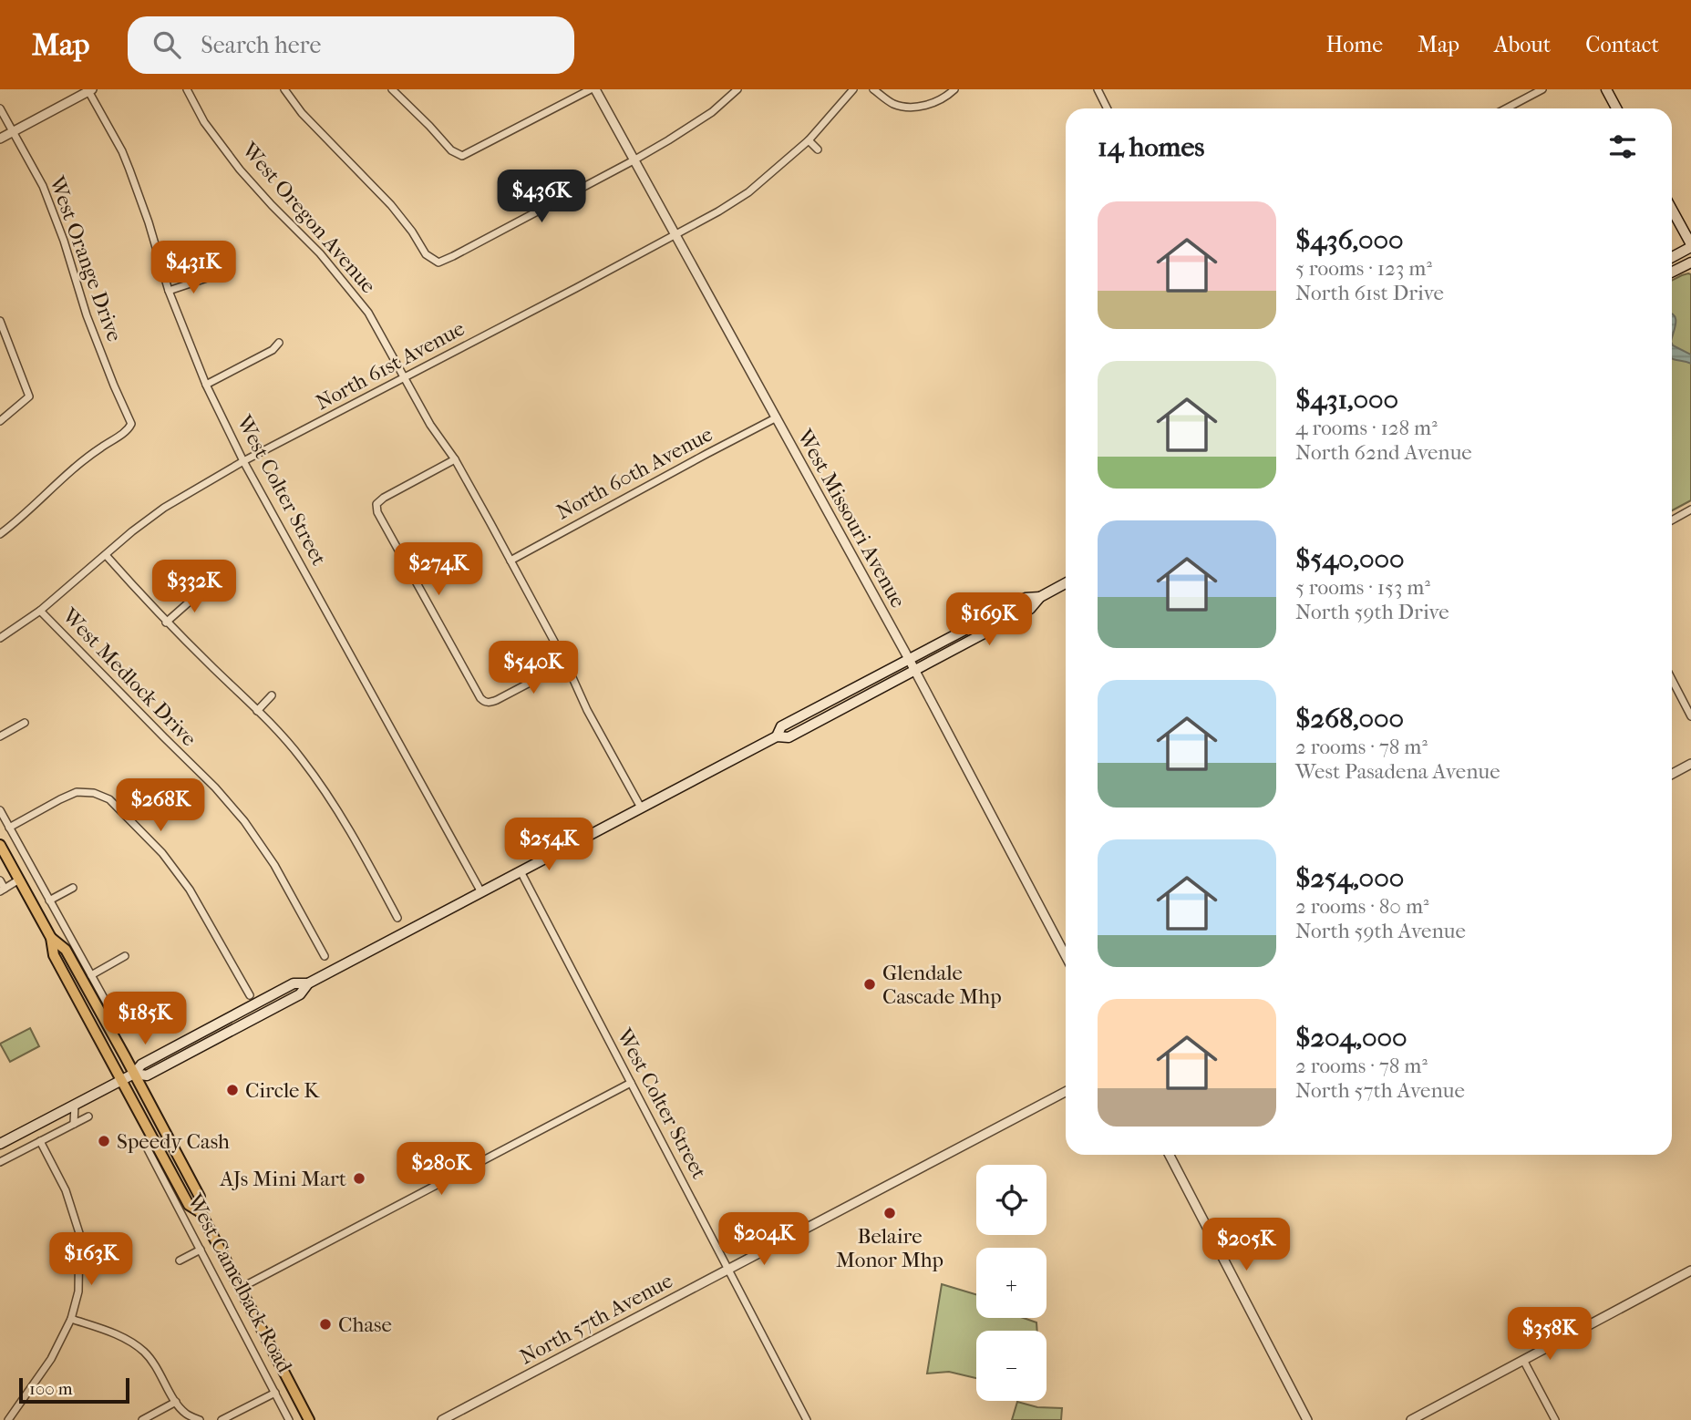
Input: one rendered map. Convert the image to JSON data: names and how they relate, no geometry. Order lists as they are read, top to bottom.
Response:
{
  "streets": {
    "main road": ["West Camelback Road"],
    "street": [
      "West Oregon Avenue",
      "West Orange Drive",
      "North 61st Avenue",
      "North 60th Avenue",
      "West Colter Street",
      "West Missouri Avenue",
      "West Medlock Drive",
      "North 57th Avenue"
    ]
  },
  "crossings": [
    ["West Oregon Avenue", "North 61st Avenue"],
    ["West Oregon Avenue", "North 60th Avenue"],
    ["North 61st Avenue", "West Colter Street"],
    ["North 61st Avenue", "West Missouri Avenue"],
    ["North 61st Avenue", "West Medlock Drive"],
    ["North 60th Avenue", "West Missouri Avenue"],
    ["West Colter Street", "North 57th Avenue"]
  ],
  "places": [
    "Glendale Cascade Mhp",
    "Circle K",
    "Speedy Cash",
    "AJs Mini Mart",
    "Belaire Monor Mhp",
    "Chase"
  ],
  "scale_bar": "100 m",
  "page": {
    "header": "Map",
    "search": "Search here",
    "nav": [
      "Home",
      "Map",
      "About",
      "Contact"
    ],
    "heading": "14 homes",
    "price": [
      "$436K",
      "$431K",
      "$274K",
      "$332K",
      "$169K",
      "$540K",
      "$268K",
      "$254K",
      "$185K",
      "$280K",
      "$204K",
      "$205K",
      "$163K",
      "$358K"
    ],
    "list": [
      {
        "name": "$436,000",
        "note": "5 rooms · 123 m² · North 61st Drive"
      },
      {
        "name": "$431,000",
        "note": "4 rooms · 128 m² · North 62nd Avenue"
      },
      {
        "name": "$540,000",
        "note": "5 rooms · 153 m² · North 59th Drive"
      },
      {
        "name": "$268,000",
        "note": "2 rooms · 78 m² · West Pasadena Avenue"
      },
      {
        "name": "$254,000",
        "note": "2 rooms · 80 m² · North 59th Avenue"
      },
      {
        "name": "$204,000",
        "note": "2 rooms · 78 m² · North 57th Avenue"
      }
    ],
    "map_buttons": ["+", "−"],
    "scale": "100 m"
  }
}
